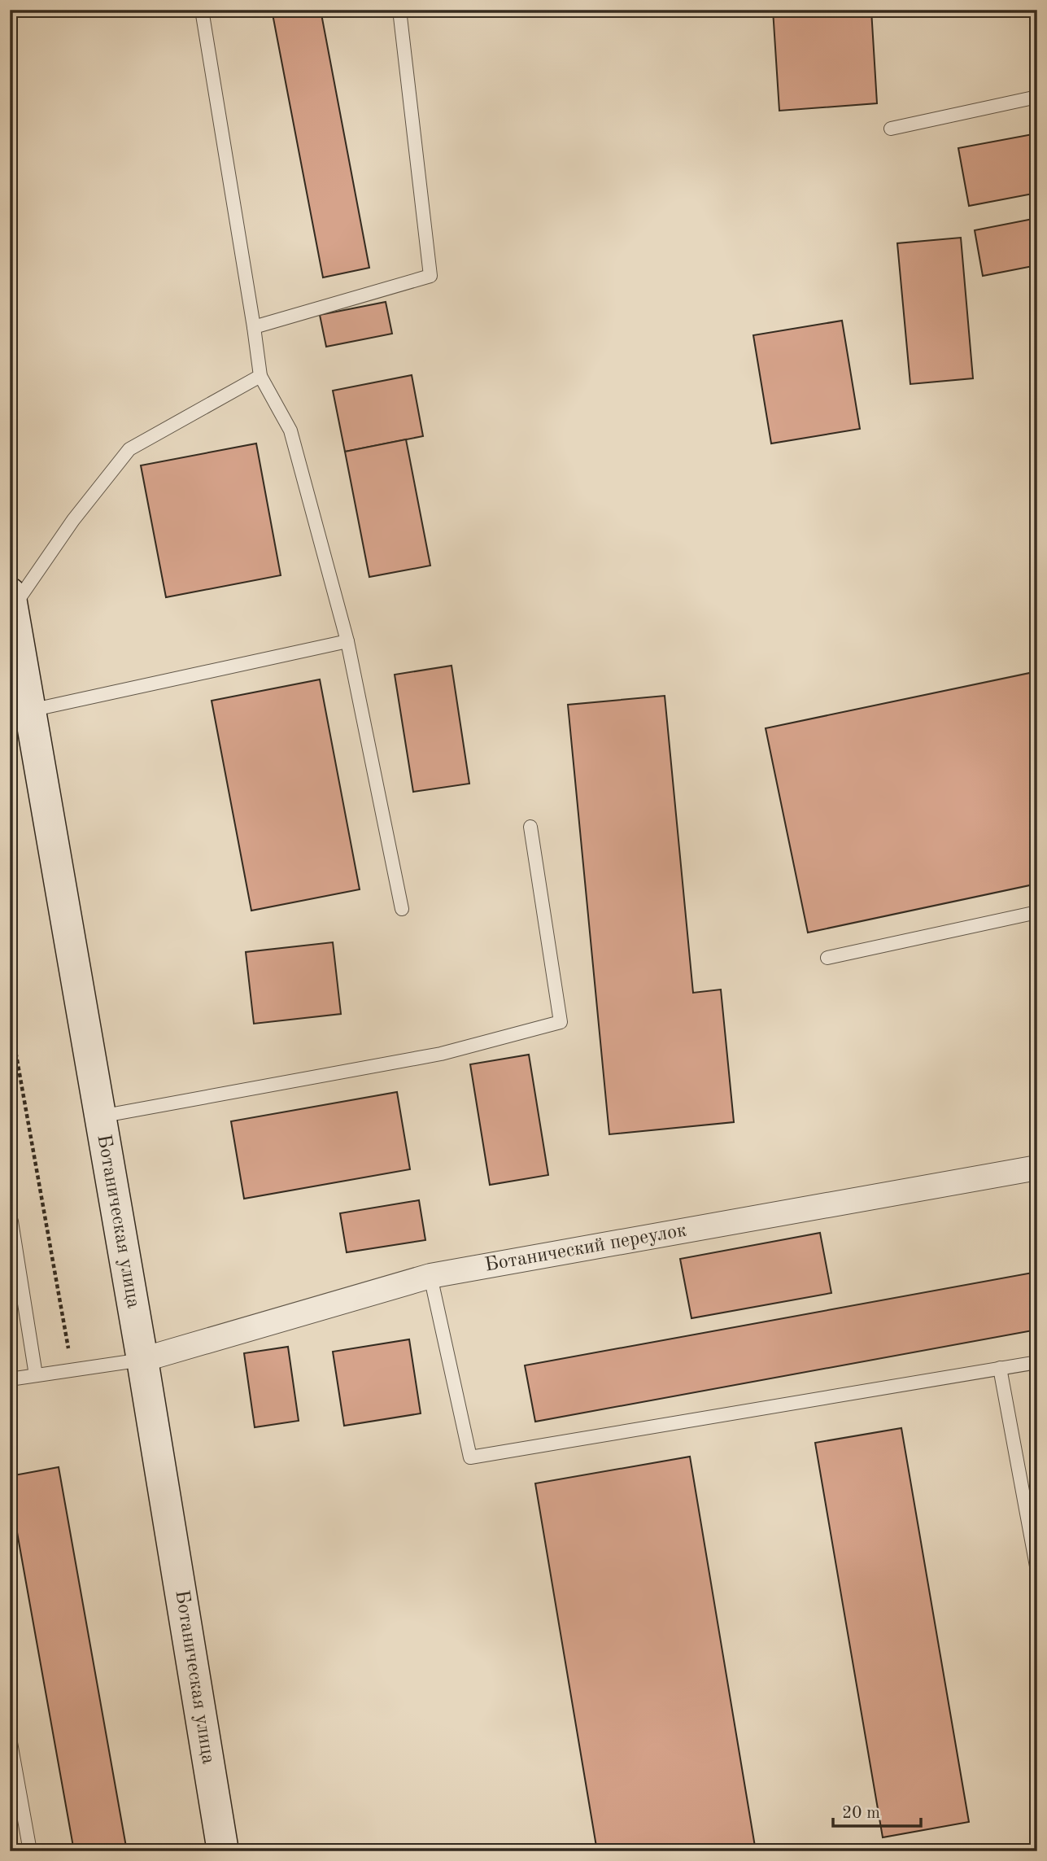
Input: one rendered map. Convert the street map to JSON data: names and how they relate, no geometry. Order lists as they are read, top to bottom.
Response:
{
  "streets": {
    "street": ["Ботаническая улица", "Ботанический переулок"]
  },
  "crossings": [
    ["Ботаническая улица", "Ботанический переулок"]
  ],
  "scale_bar": "20 m"
}
